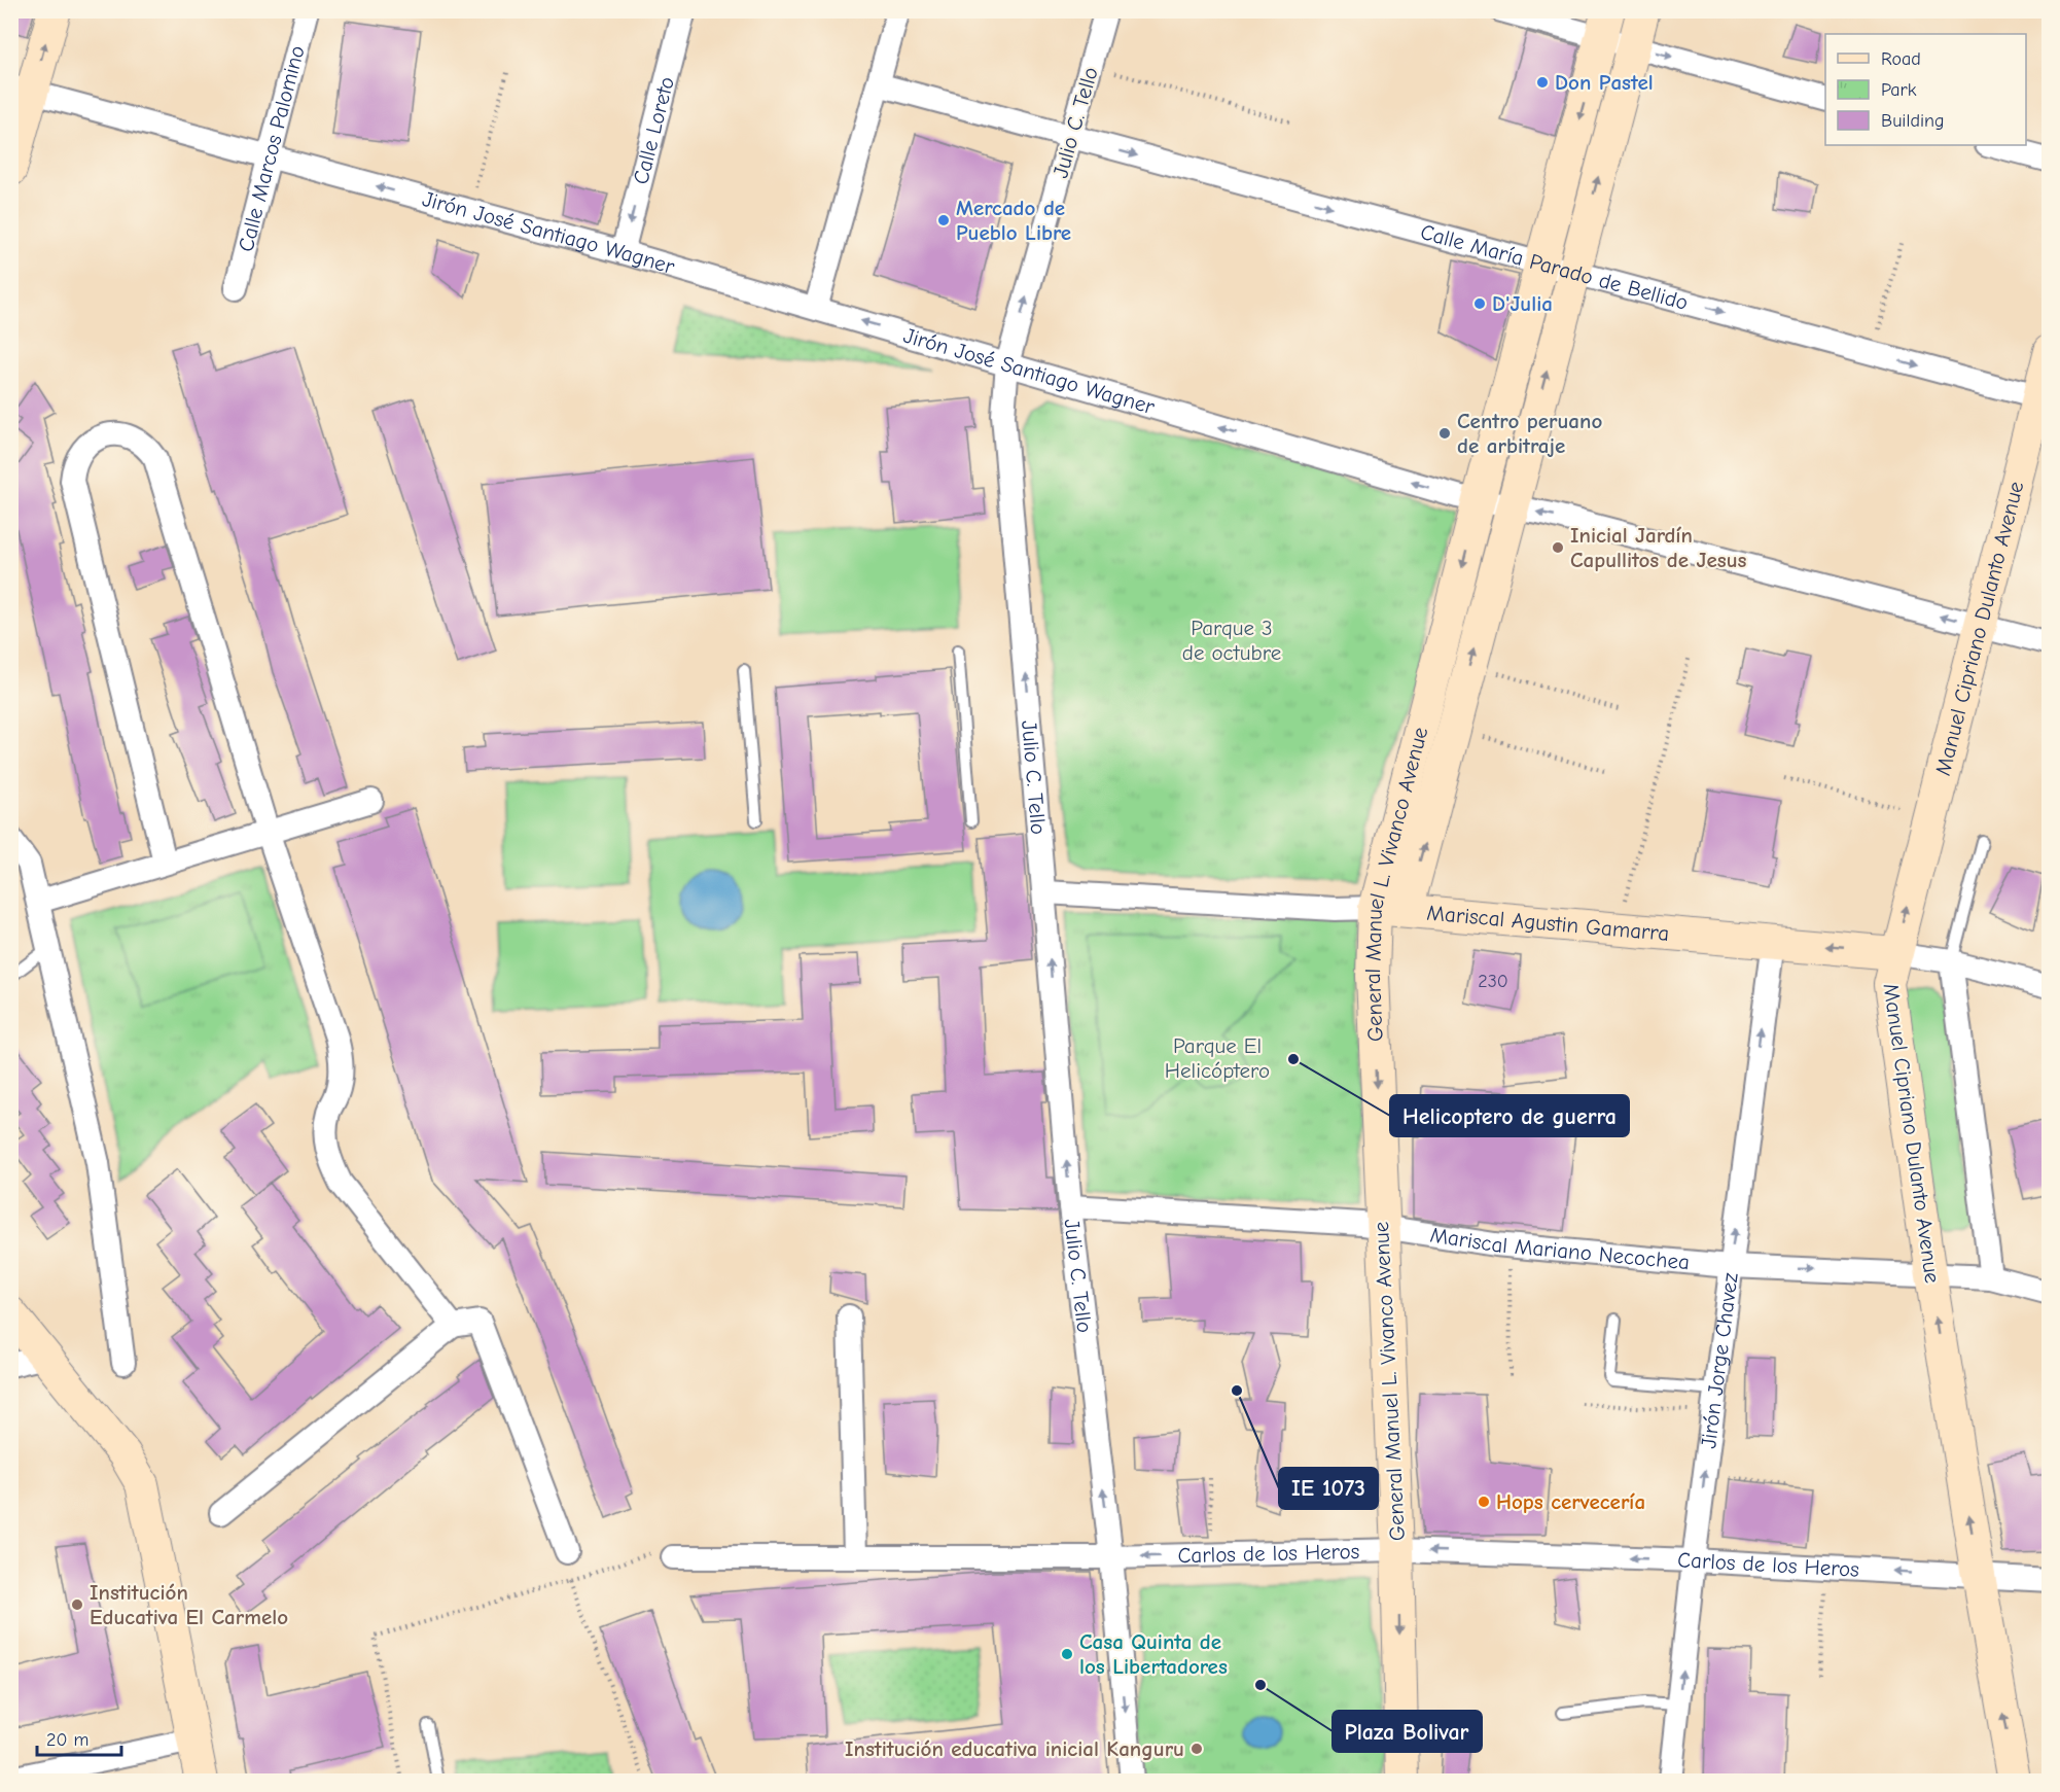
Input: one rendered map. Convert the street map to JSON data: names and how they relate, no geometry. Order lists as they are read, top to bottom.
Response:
{
  "streets": {
    "street": [
      "Julio C. Tello",
      "Calle Loreto",
      "Calle Marcos Palomino",
      "Jirón José Santiago Wagner",
      "Calle María Parado de Bellido",
      "Manuel Cipriano Dulanto Avenue",
      "General Manuel L. Vivanco Avenue",
      "Mariscal Agustin Gamarra",
      "Mariscal Mariano Necochea",
      "Jirón Jorge Chavez",
      "Carlos de los Heros"
    ]
  },
  "crossings": [
    ["Julio C. Tello", "Jirón José Santiago Wagner"],
    ["Julio C. Tello", "Calle María Parado de Bellido"],
    ["Julio C. Tello", "Mariscal Agustin Gamarra"],
    ["Julio C. Tello", "Mariscal Mariano Necochea"],
    ["Julio C. Tello", "Carlos de los Heros"],
    ["Calle Loreto", "Jirón José Santiago Wagner"],
    ["Calle Marcos Palomino", "Jirón José Santiago Wagner"],
    ["Jirón José Santiago Wagner", "Manuel Cipriano Dulanto Avenue"],
    ["Jirón José Santiago Wagner", "General Manuel L. Vivanco Avenue"],
    ["Calle María Parado de Bellido", "Manuel Cipriano Dulanto Avenue"],
    ["Calle María Parado de Bellido", "General Manuel L. Vivanco Avenue"],
    ["Manuel Cipriano Dulanto Avenue", "Mariscal Agustin Gamarra"],
    ["Manuel Cipriano Dulanto Avenue", "Mariscal Mariano Necochea"],
    ["Manuel Cipriano Dulanto Avenue", "Carlos de los Heros"],
    ["General Manuel L. Vivanco Avenue", "Mariscal Agustin Gamarra"],
    ["General Manuel L. Vivanco Avenue", "Mariscal Mariano Necochea"],
    ["General Manuel L. Vivanco Avenue", "Carlos de los Heros"],
    ["Mariscal Agustin Gamarra", "Jirón Jorge Chavez"],
    ["Mariscal Mariano Necochea", "Jirón Jorge Chavez"],
    ["Jirón Jorge Chavez", "Carlos de los Heros"]
  ],
  "one_way": [
    "Jirón José Santiago Wagner",
    "Calle María Parado de Bellido",
    "Manuel Cipriano Dulanto Avenue",
    "Jirón Jorge Chavez",
    "Carlos de los Heros"
  ],
  "parks": ["Parque 3 de octubre", "Parque El Helicóptero"],
  "places": [
    "Don Pastel",
    "Mercado de Pueblo Libre",
    "D'Julia",
    "Centro peruano de arbitraje",
    "Inicial Jardín Capullitos de Jesus",
    "Helicoptero de guerra",
    "IE 1073",
    "Hops cervecería",
    "Institución Educativa El Carmelo",
    "Casa Quinta de los Libertadores",
    "Plaza Bolivar",
    "Institución educativa inicial Kanguru"
  ],
  "house_numbers": ["230"],
  "legend": ["Road", "Park", "Building"],
  "scale_bar": "20 m"
}
